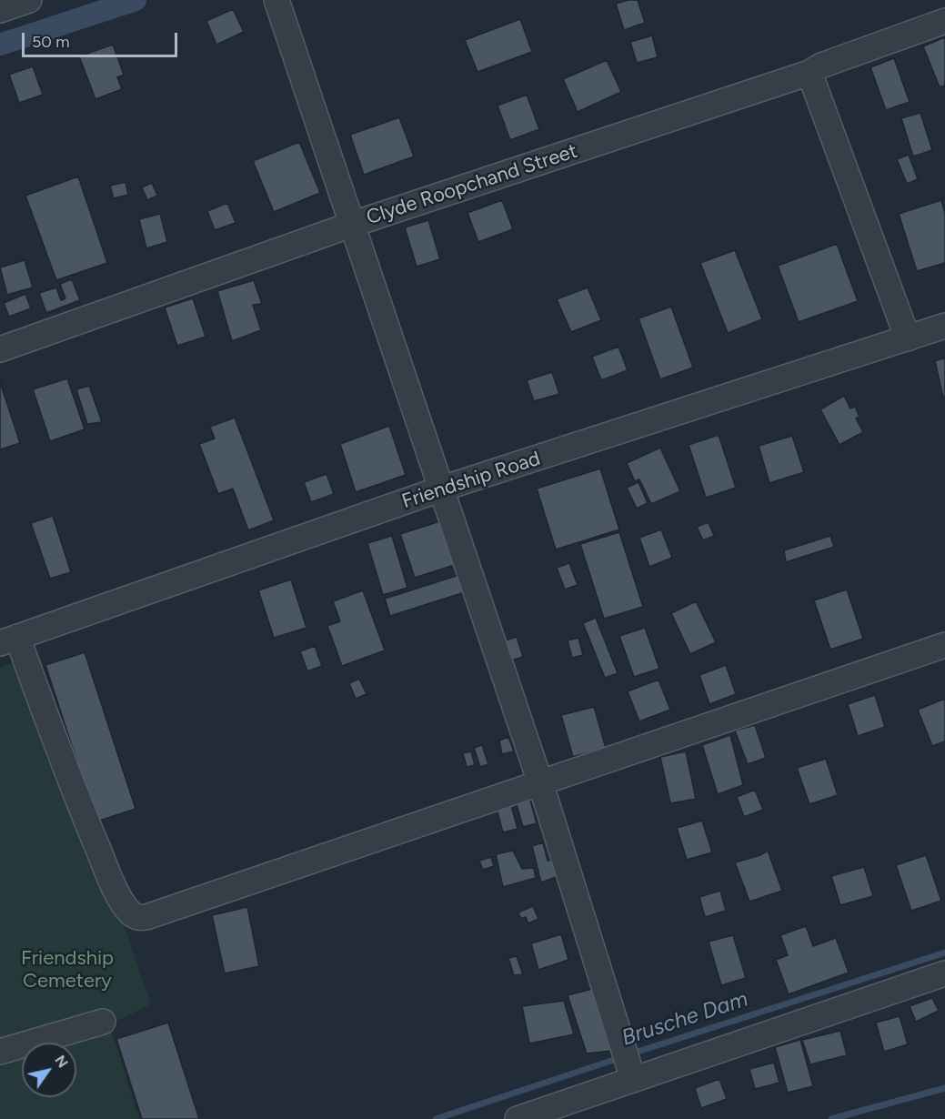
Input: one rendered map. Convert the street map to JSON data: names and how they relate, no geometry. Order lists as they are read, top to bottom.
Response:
{
  "streets": {
    "street": ["Clyde Roopchand Street", "Friendship Road"]
  },
  "water": ["Brusche Dam"],
  "parks": ["Friendship Cemetery"],
  "scale_bar": "50 m",
  "north": "top right"
}
